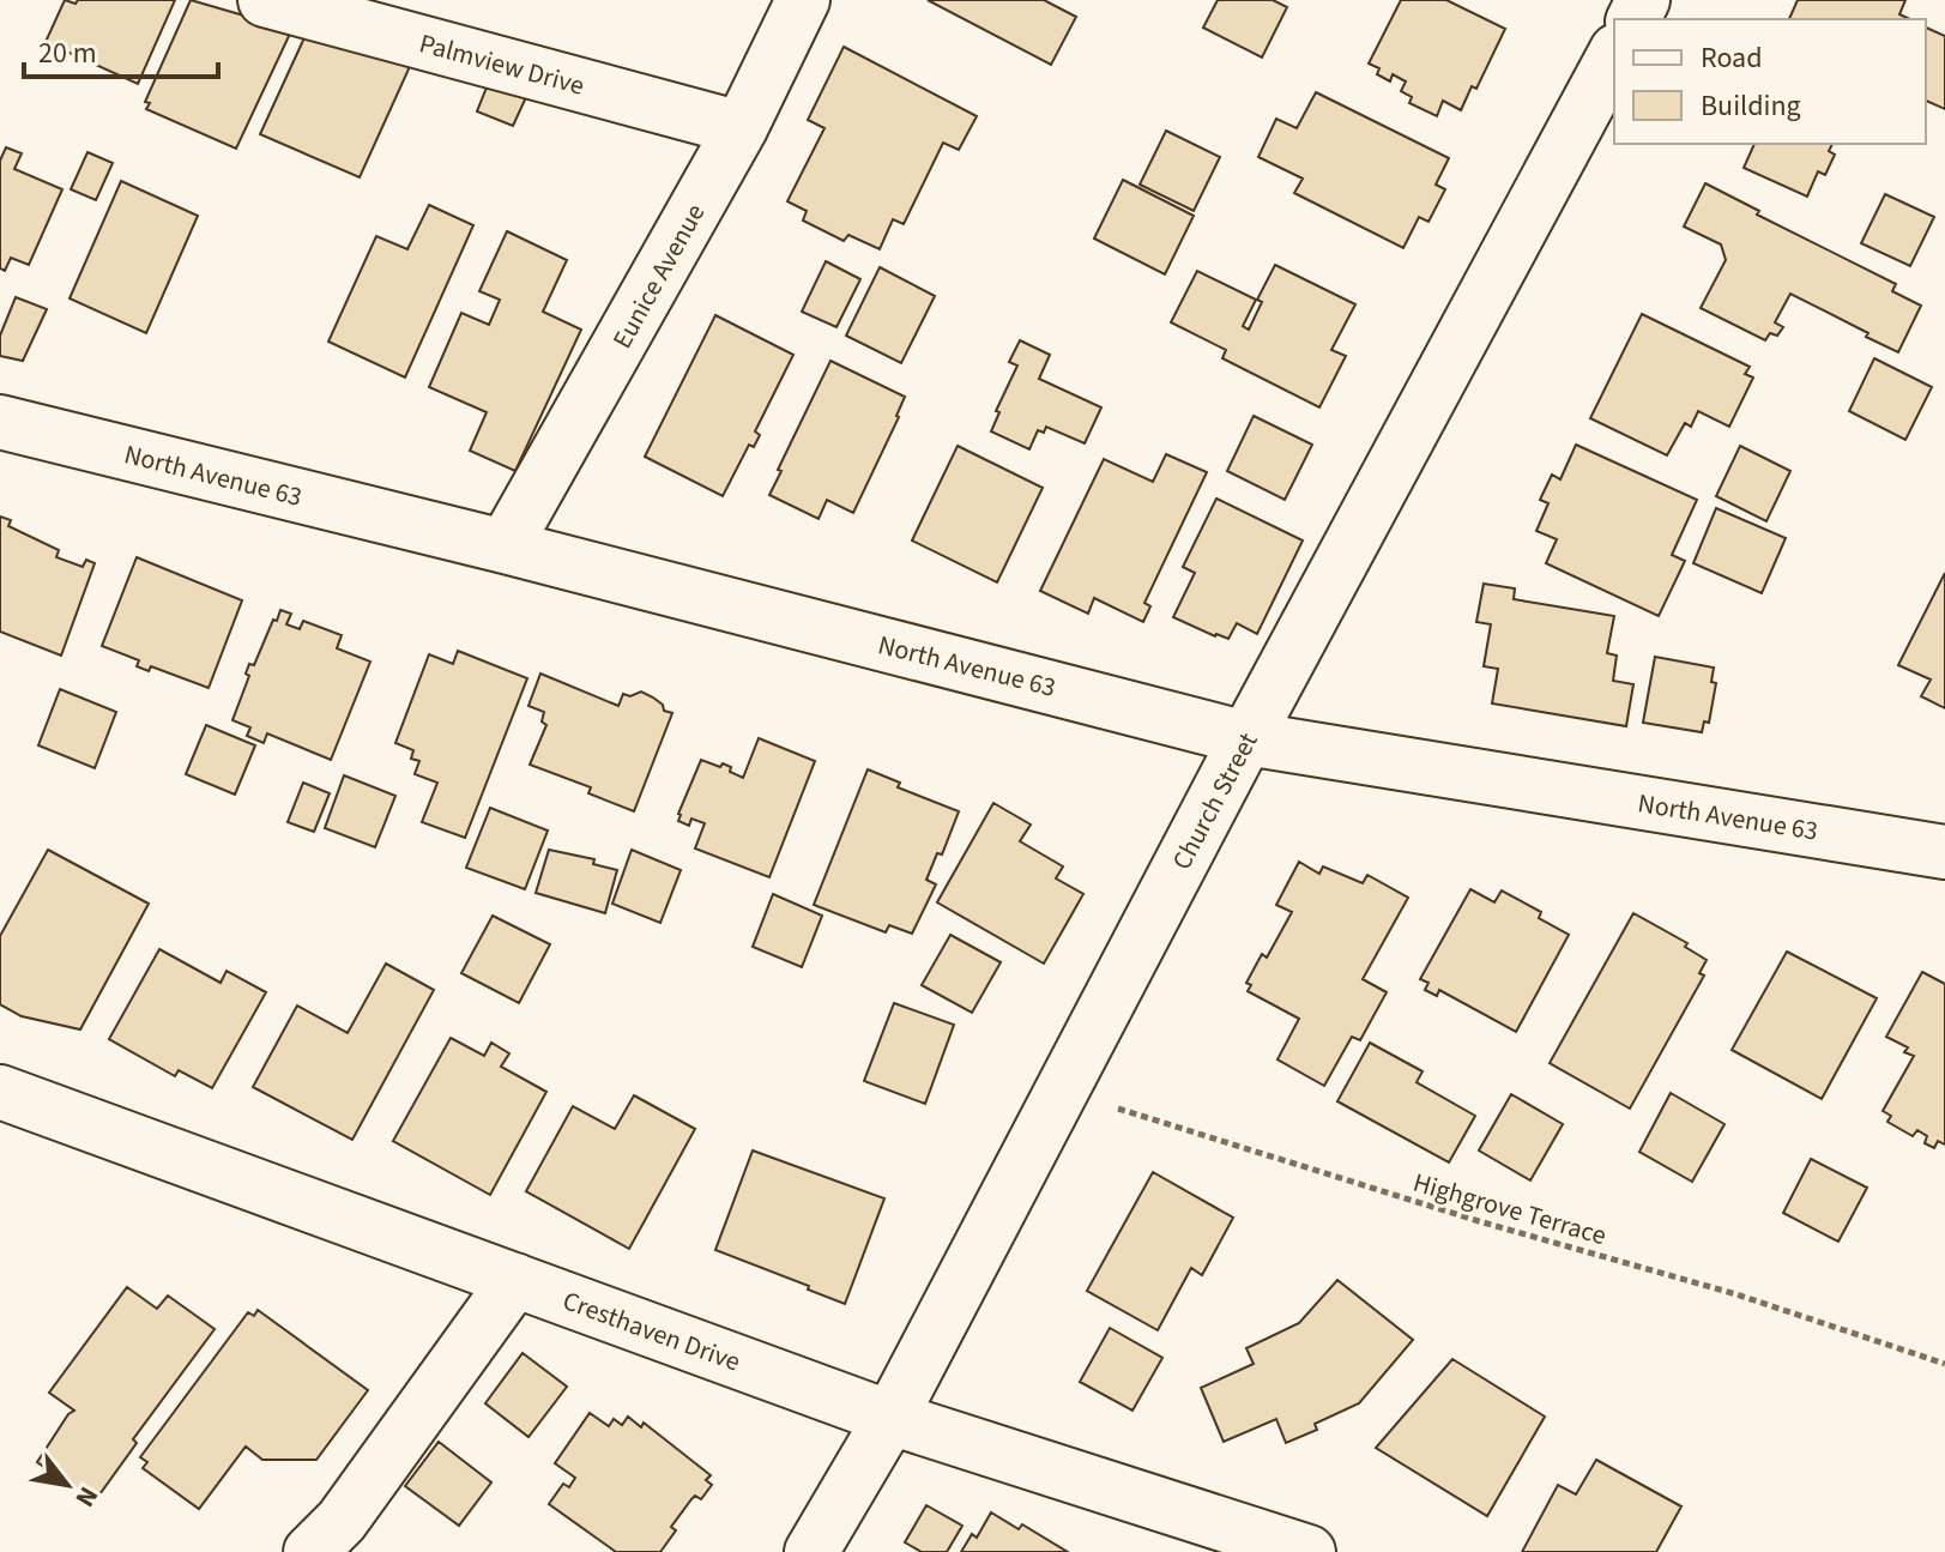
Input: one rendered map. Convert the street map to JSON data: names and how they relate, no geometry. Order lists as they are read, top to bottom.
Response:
{
  "streets": {
    "street": [
      "Palmview Drive",
      "Eunice Avenue",
      "North Avenue 63",
      "Church Street",
      "Cresthaven Drive"
    ],
    "path": ["Highgrove Terrace"]
  },
  "crossings": [
    ["Palmview Drive", "Eunice Avenue"],
    ["Eunice Avenue", "North Avenue 63"],
    ["North Avenue 63", "Church Street"],
    ["Church Street", "Highgrove Terrace"],
    ["Church Street", "Cresthaven Drive"]
  ],
  "legend": ["Road", "Building"],
  "scale_bar": "20 m",
  "north": "bottom right"
}
